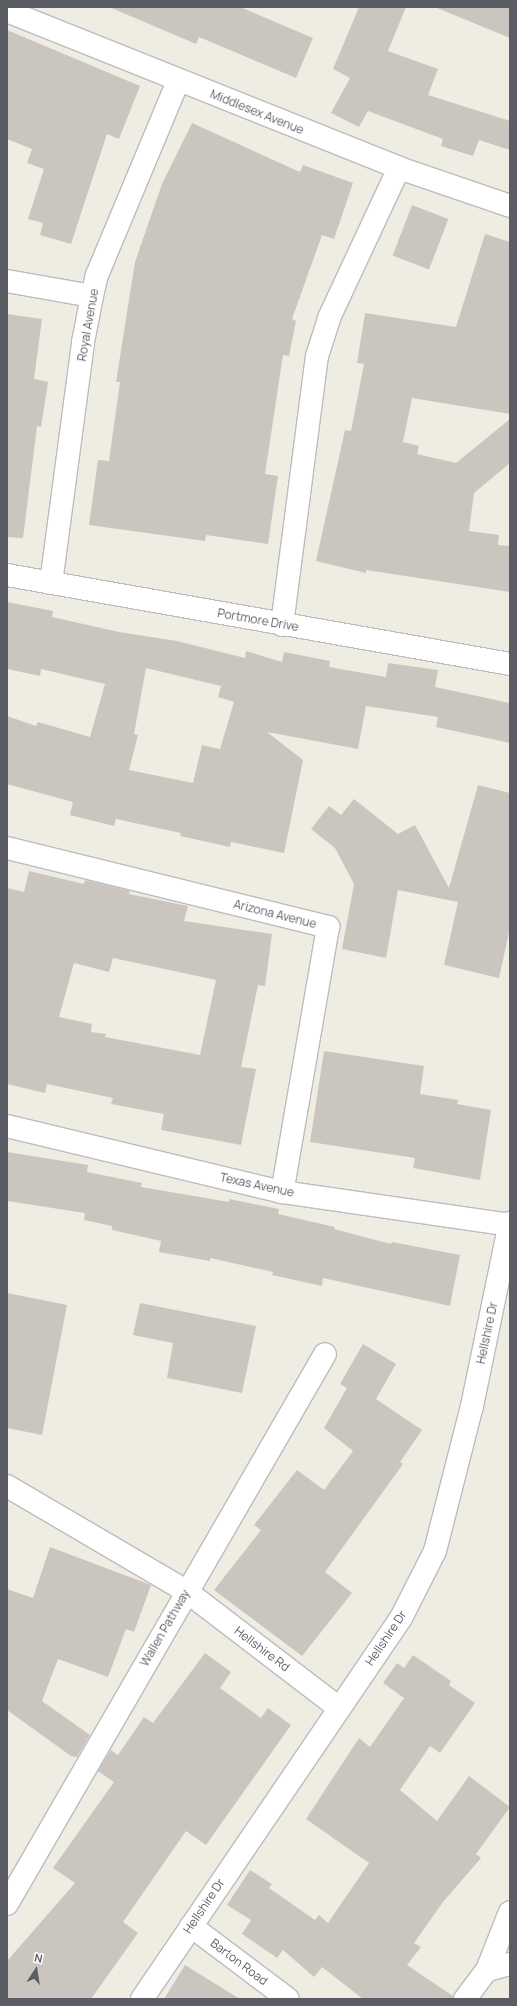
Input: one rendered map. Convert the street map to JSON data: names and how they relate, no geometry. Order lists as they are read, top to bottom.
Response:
{
  "streets": {
    "street": [
      "Middlesex Avenue",
      "Royal Avenue",
      "Portmore Drive",
      "Arizona Avenue",
      "Texas Avenue",
      "Hellshire Dr",
      "Wallen Pathway",
      "Hellshire Rd",
      "Barton Road"
    ]
  },
  "crossings": [
    ["Middlesex Avenue", "Royal Avenue"],
    ["Royal Avenue", "Portmore Drive"],
    ["Arizona Avenue", "Texas Avenue"],
    ["Texas Avenue", "Hellshire Dr"],
    ["Hellshire Dr", "Hellshire Rd"],
    ["Hellshire Dr", "Barton Road"],
    ["Wallen Pathway", "Hellshire Rd"]
  ],
  "north": "top"
}
